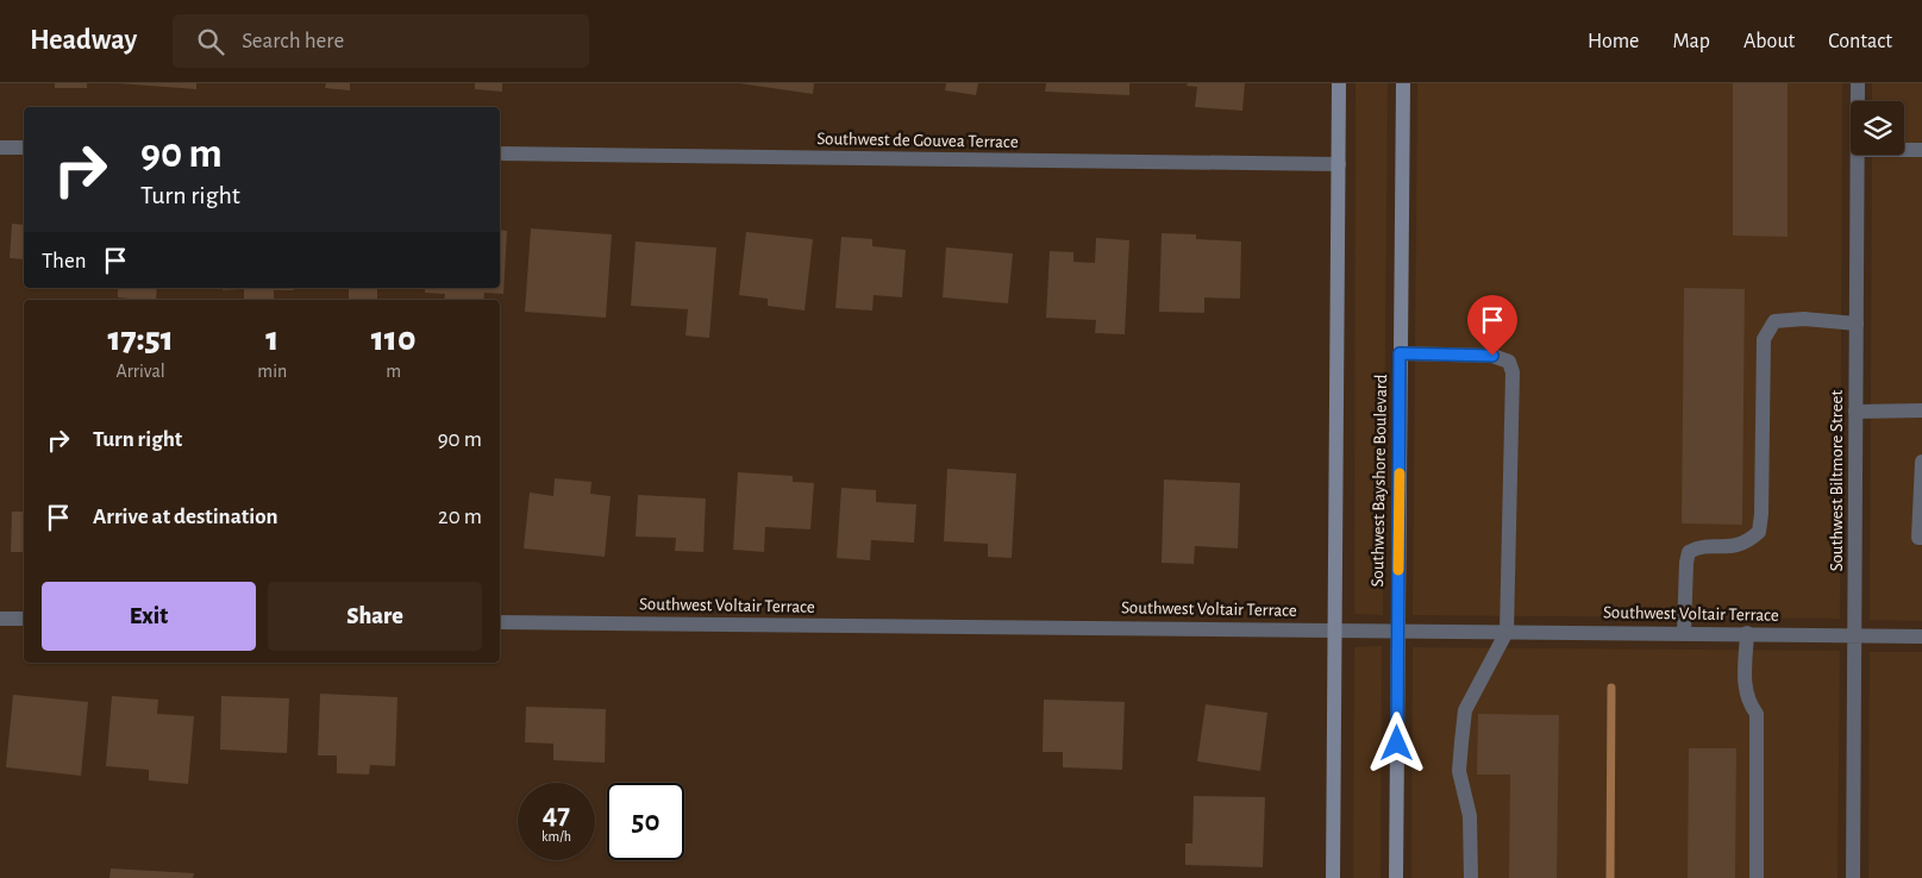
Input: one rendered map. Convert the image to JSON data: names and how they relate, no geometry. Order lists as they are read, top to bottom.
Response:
{
  "streets": {
    "main road": ["Southwest Bayshore Boulevard"],
    "street": ["Southwest de Gouvea Terrace", "Southwest Biltmore Street", "Southwest Voltair Terrace"]
  },
  "crossings": [
    ["Southwest Bayshore Boulevard", "Southwest Voltair Terrace"],
    ["Southwest Biltmore Street", "Southwest Voltair Terrace"]
  ],
  "page": {
    "header": "Headway",
    "search": "Search here",
    "nav": [
      "Home",
      "Map",
      "About",
      "Contact"
    ],
    "turn": ["90 m", "Turn right"],
    "then": "Then",
    "eta": [
      "17:51",
      "Arrival",
      "1",
      "min",
      "110",
      "m"
    ],
    "list": [
      {
        "name": "Turn right",
        "value": "90 m"
      },
      {
        "name": "Arrive at destination",
        "value": "20 m"
      }
    ],
    "buttons": ["Exit", "Share"],
    "speed": "47 km/h",
    "limit": "50"
  }
}
